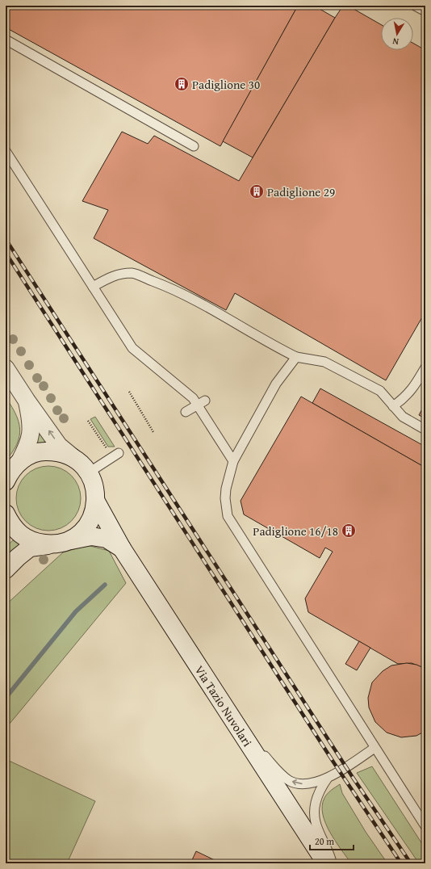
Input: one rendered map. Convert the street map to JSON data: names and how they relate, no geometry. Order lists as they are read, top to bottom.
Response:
{
  "streets": {
    "street": ["Via Tazio Nuvolari"]
  },
  "places": {
    "building": ["Padiglione 30", "Padiglione 29", "Padiglione 16/18"]
  },
  "scale_bar": "20 m",
  "north": "bottom"
}
